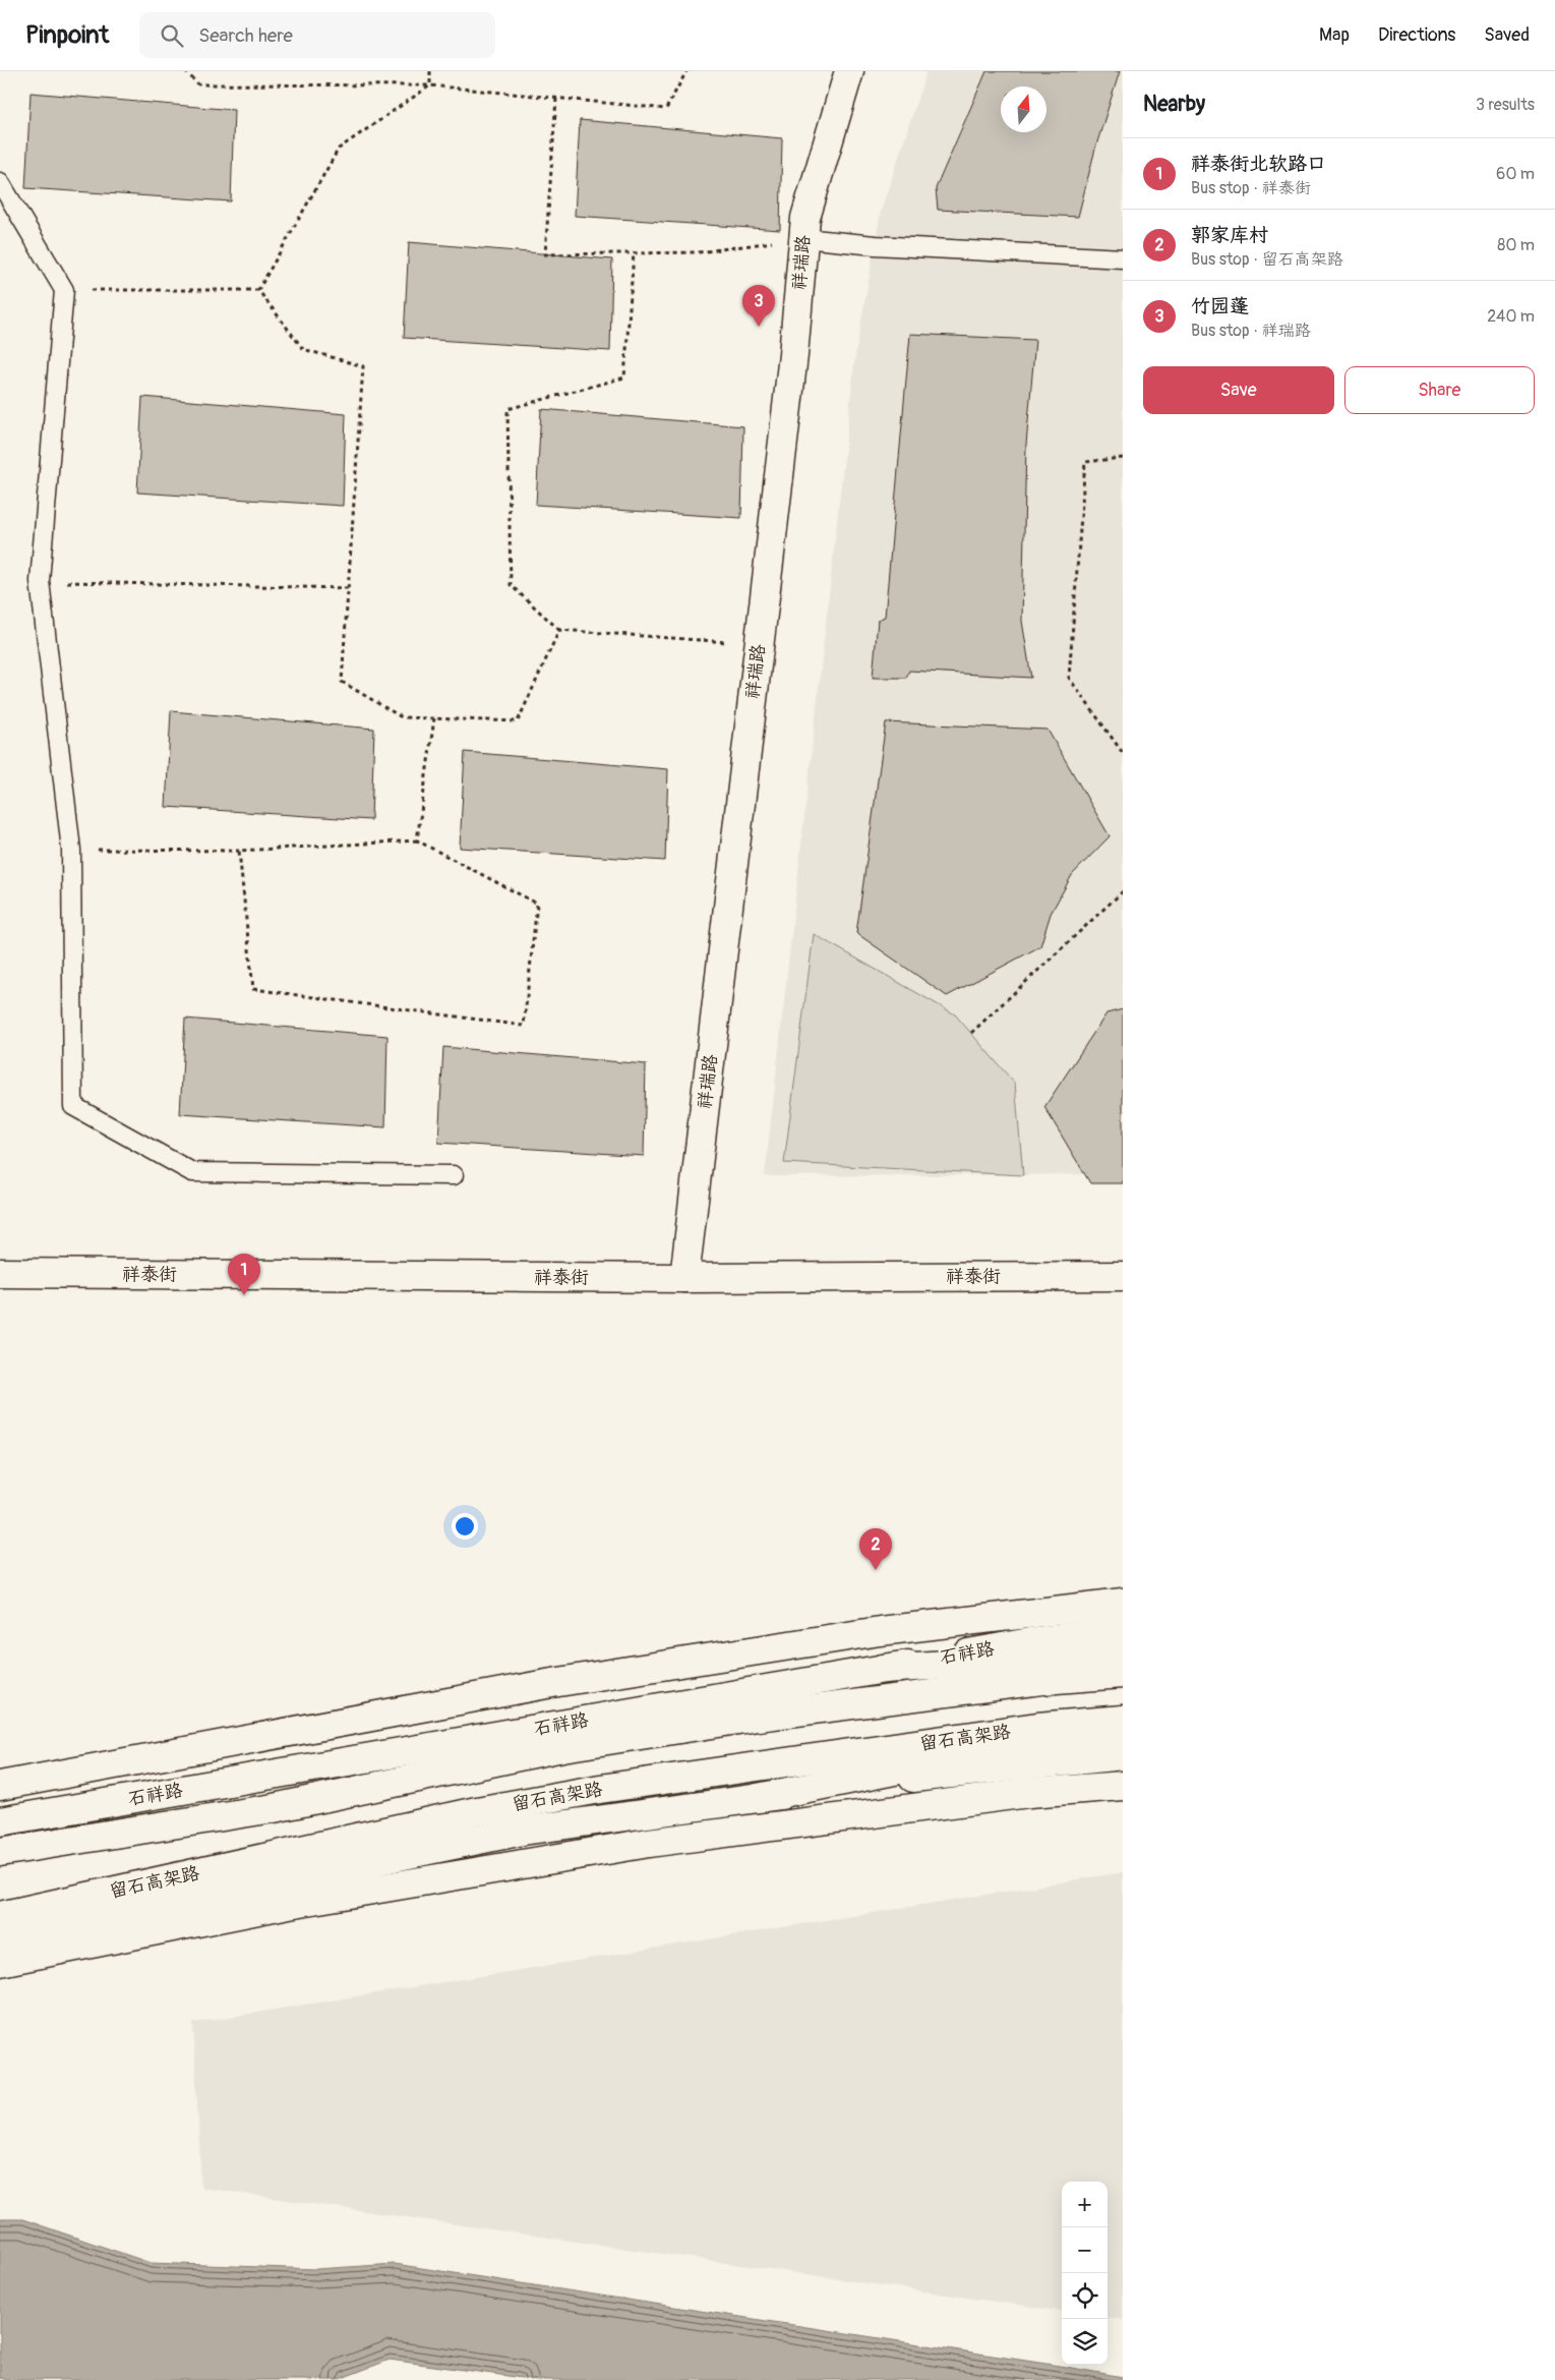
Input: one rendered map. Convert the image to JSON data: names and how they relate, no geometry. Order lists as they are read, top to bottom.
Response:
{
  "streets": {
    "main road": [
      "祥瑞路",
      "祥泰街",
      "石祥路",
      "留石高架路"
    ]
  },
  "crossings": [
    ["祥瑞路", "祥泰街"]
  ],
  "north": "top",
  "page": {
    "header": "Pinpoint",
    "search": "Search here",
    "nav": ["Map", "Directions", "Saved"],
    "heading": ["Nearby", "3 results"],
    "list": [
      {
        "mark": "1",
        "name": "祥泰街北软路口",
        "note": "Bus stop · 祥泰街",
        "value": "60 m"
      },
      {
        "mark": "2",
        "name": "郭家库村",
        "note": "Bus stop · 留石高架路",
        "value": "80 m"
      },
      {
        "mark": "3",
        "name": "竹园蓬",
        "note": "Bus stop · 祥瑞路",
        "value": "240 m"
      }
    ],
    "pins": ["3", "1", "2"],
    "buttons": ["Save", "Share"],
    "map_buttons": ["+", "−"]
  }
}
